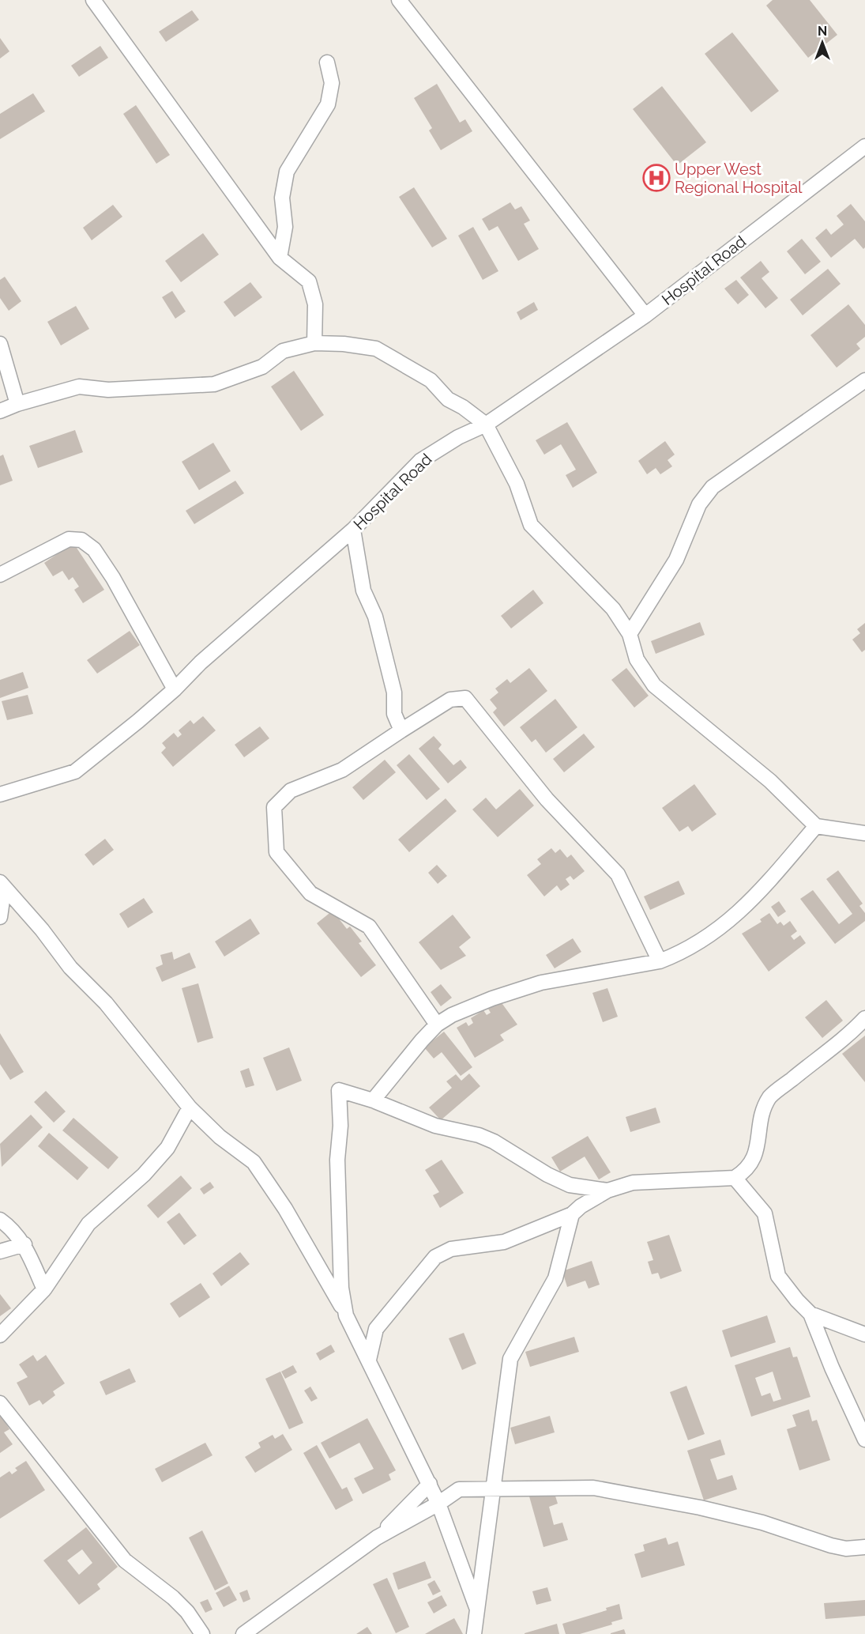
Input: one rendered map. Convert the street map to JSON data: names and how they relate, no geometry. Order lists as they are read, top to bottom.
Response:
{
  "streets": {
    "street": ["Hospital Road"]
  },
  "places": {
    "hospital": ["Upper West Regional Hospital"]
  },
  "north": "top"
}
